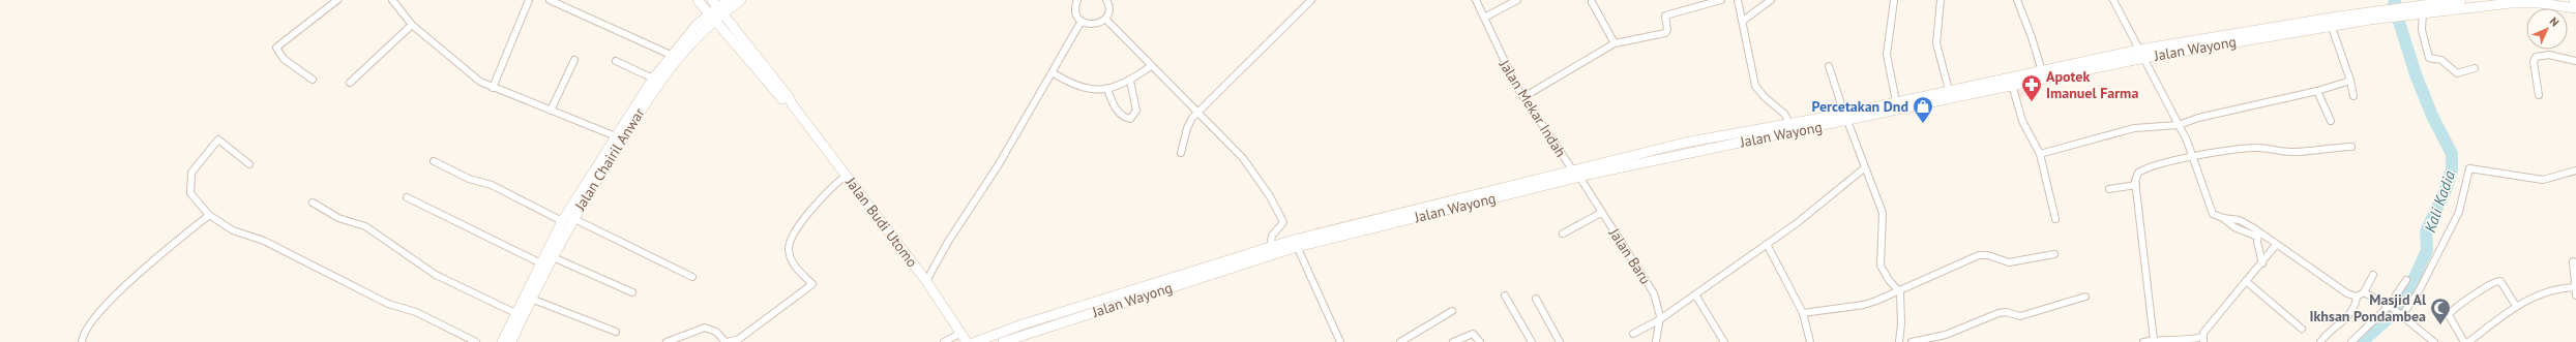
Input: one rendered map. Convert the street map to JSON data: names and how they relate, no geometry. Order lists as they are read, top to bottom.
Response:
{
  "streets": {
    "street": [
      "Jalan Wayong",
      "Jalan Mekar Indah",
      "Jalan Chairil Anwar",
      "Jalan Budi Utomo",
      "Jalan Baru"
    ]
  },
  "crossings": [
    ["Jalan Wayong", "Jalan Mekar Indah"],
    ["Jalan Wayong", "Jalan Baru"],
    ["Jalan Chairil Anwar", "Jalan Budi Utomo"]
  ],
  "water": ["Kali Kadia"],
  "places": {
    "pharmacy": ["Apotek Imanuel Farma"],
    "shop": ["Percetakan Dnd"],
    "mosque": ["Masjid Al Ikhsan Pondambea"]
  },
  "north": "top right"
}
